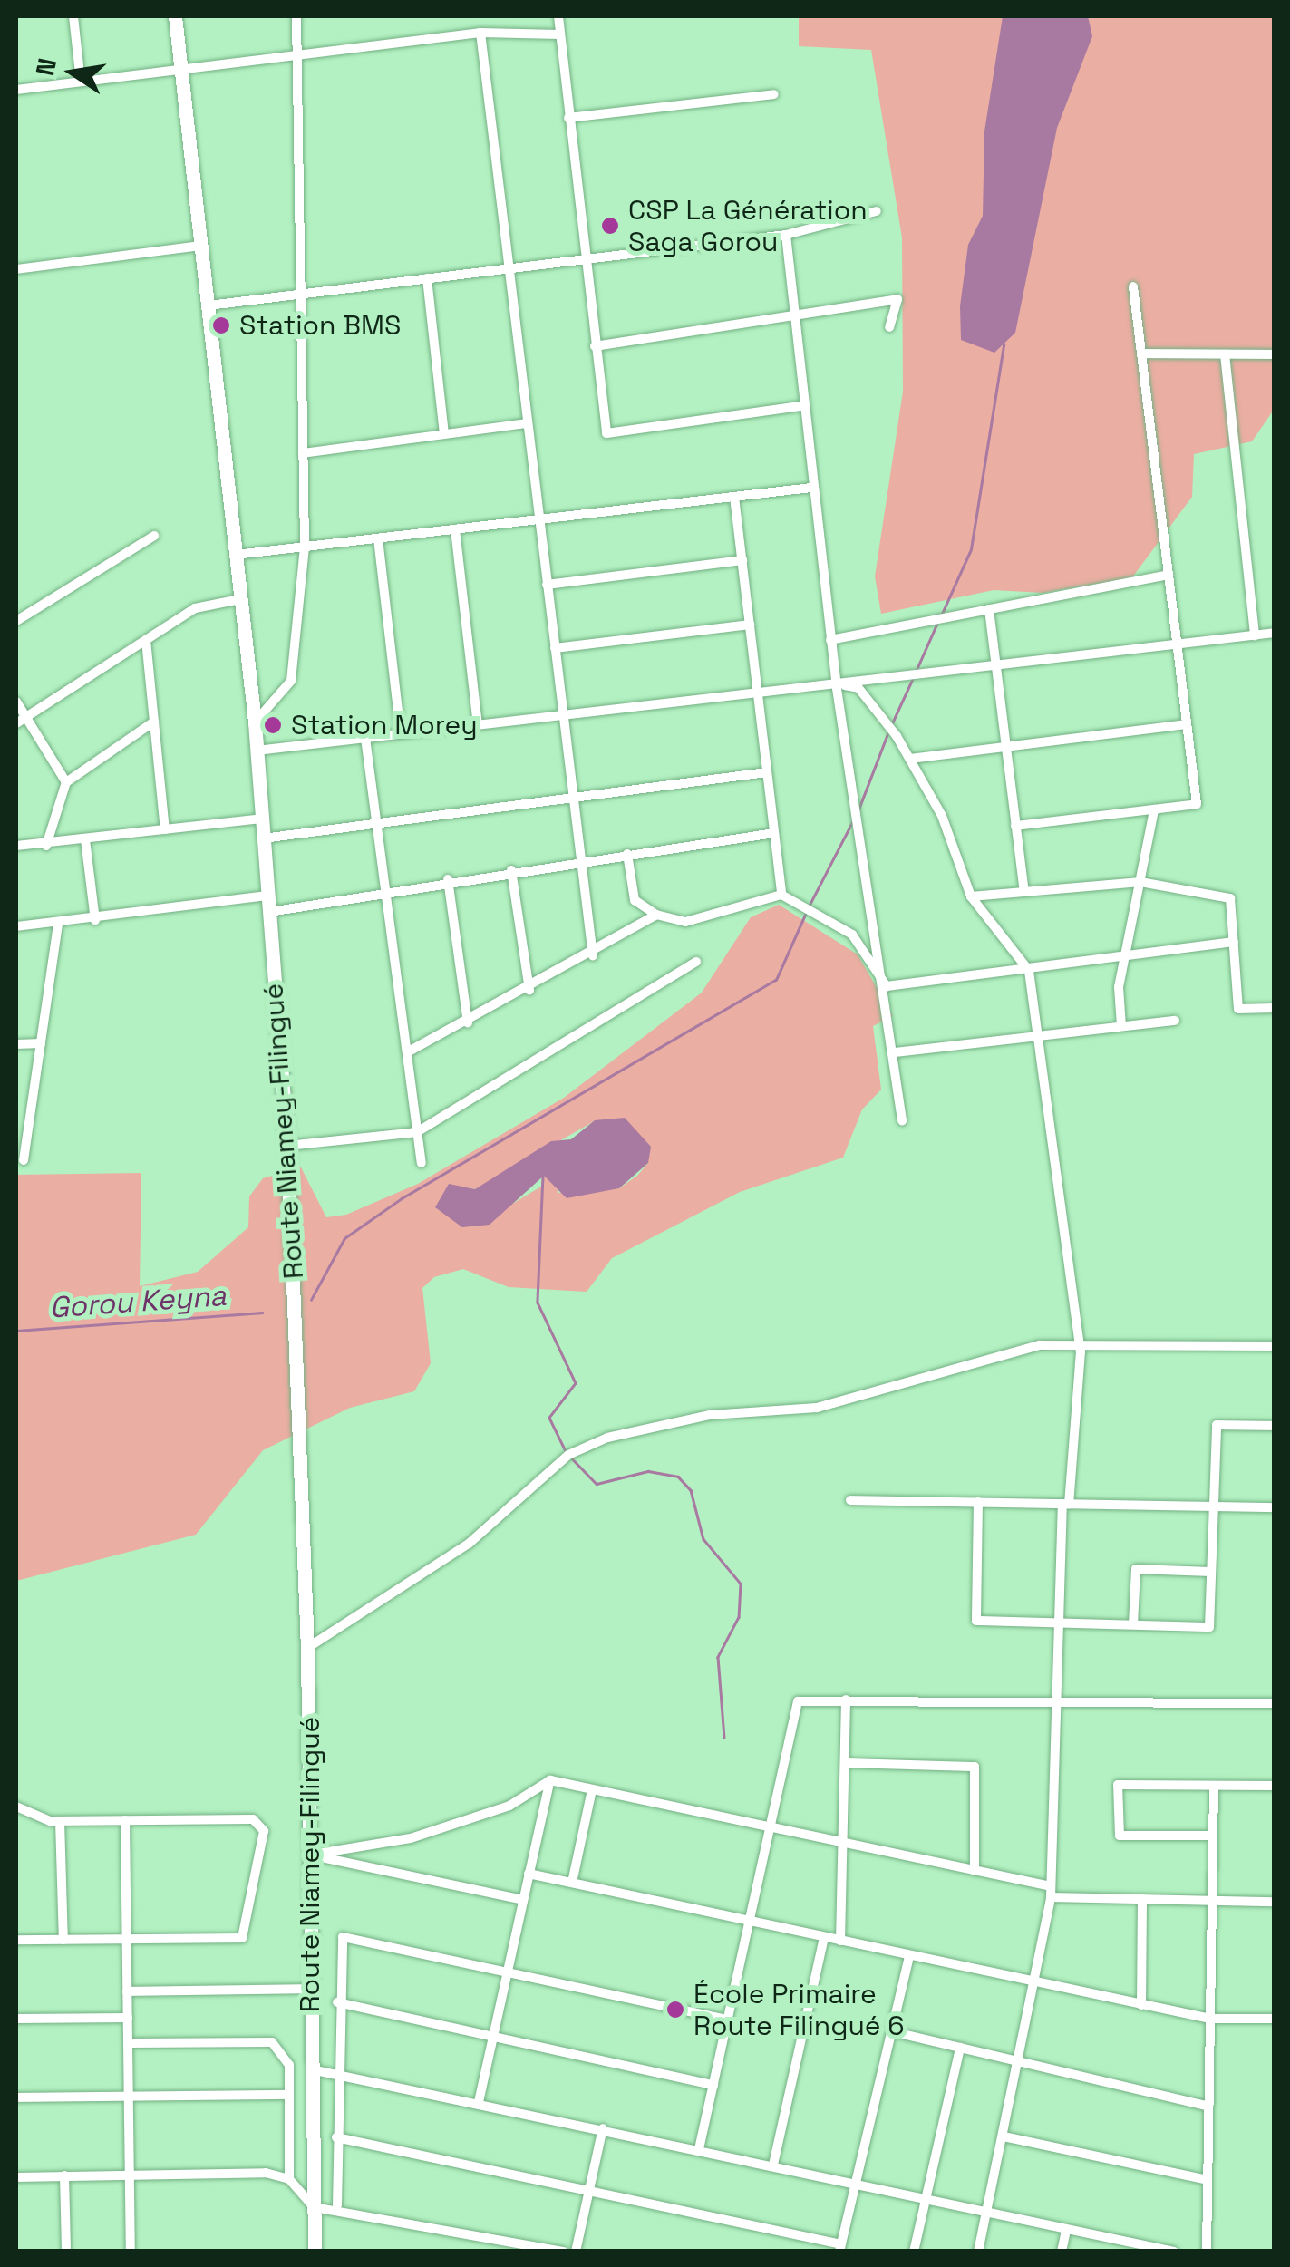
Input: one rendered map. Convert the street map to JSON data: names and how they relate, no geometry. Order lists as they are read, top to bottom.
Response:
{
  "streets": {
    "main road": ["Route Niamey-Filingué"]
  },
  "water": ["Gorou Keyna"],
  "places": [
    "CSP La Génération Saga Gorou",
    "Station BMS",
    "Station Morey",
    "École Primaire Route Filingué 6"
  ],
  "north": "left"
}
